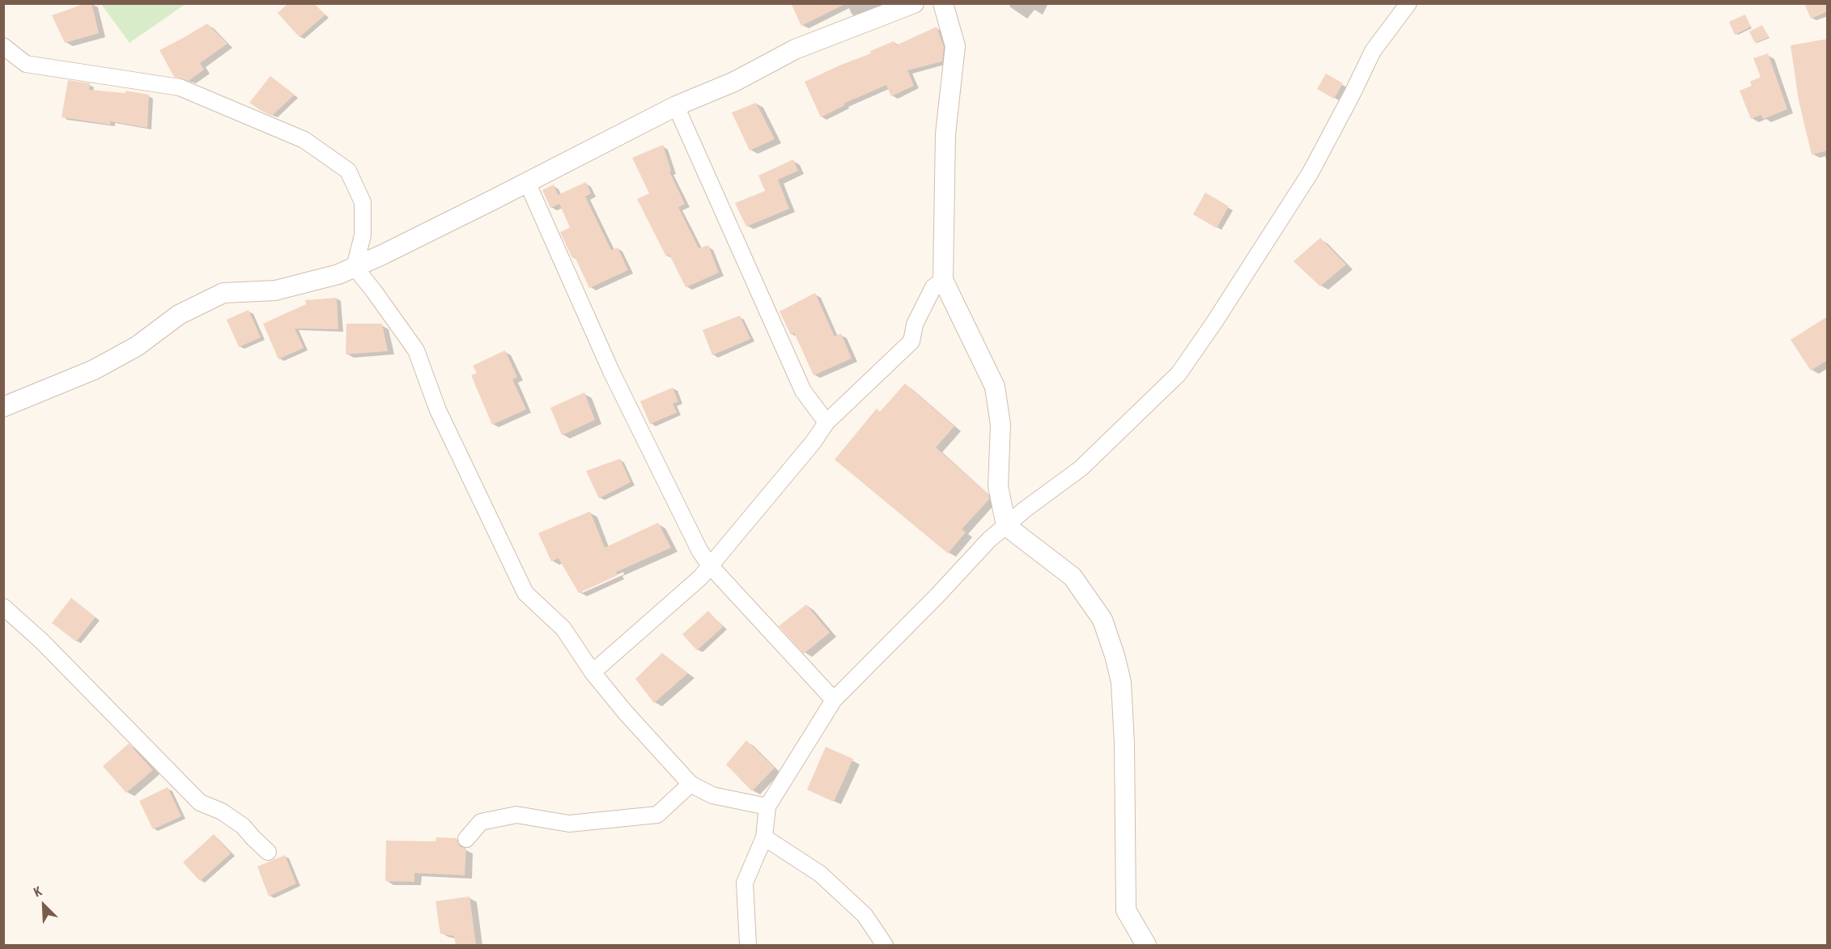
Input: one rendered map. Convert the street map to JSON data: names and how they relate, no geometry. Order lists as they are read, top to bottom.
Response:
{
  "north": "top left"
}
